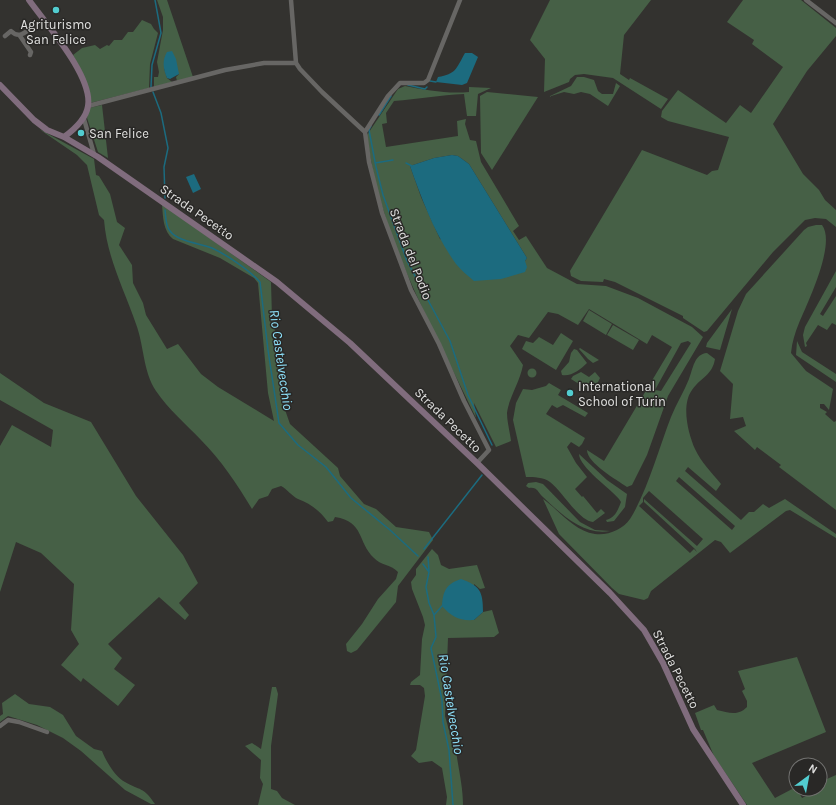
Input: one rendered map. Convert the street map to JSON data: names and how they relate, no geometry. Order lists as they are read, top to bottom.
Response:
{
  "streets": {
    "main road": ["Strada Pecetto"],
    "street": ["Strada del Podio"]
  },
  "crossings": [
    ["Strada Pecetto", "Strada del Podio"]
  ],
  "water": ["Rio Castelvecchio"],
  "places": ["Agriturismo San Felice", "San Felice", "International School of Turin"],
  "north": "top right"
}
